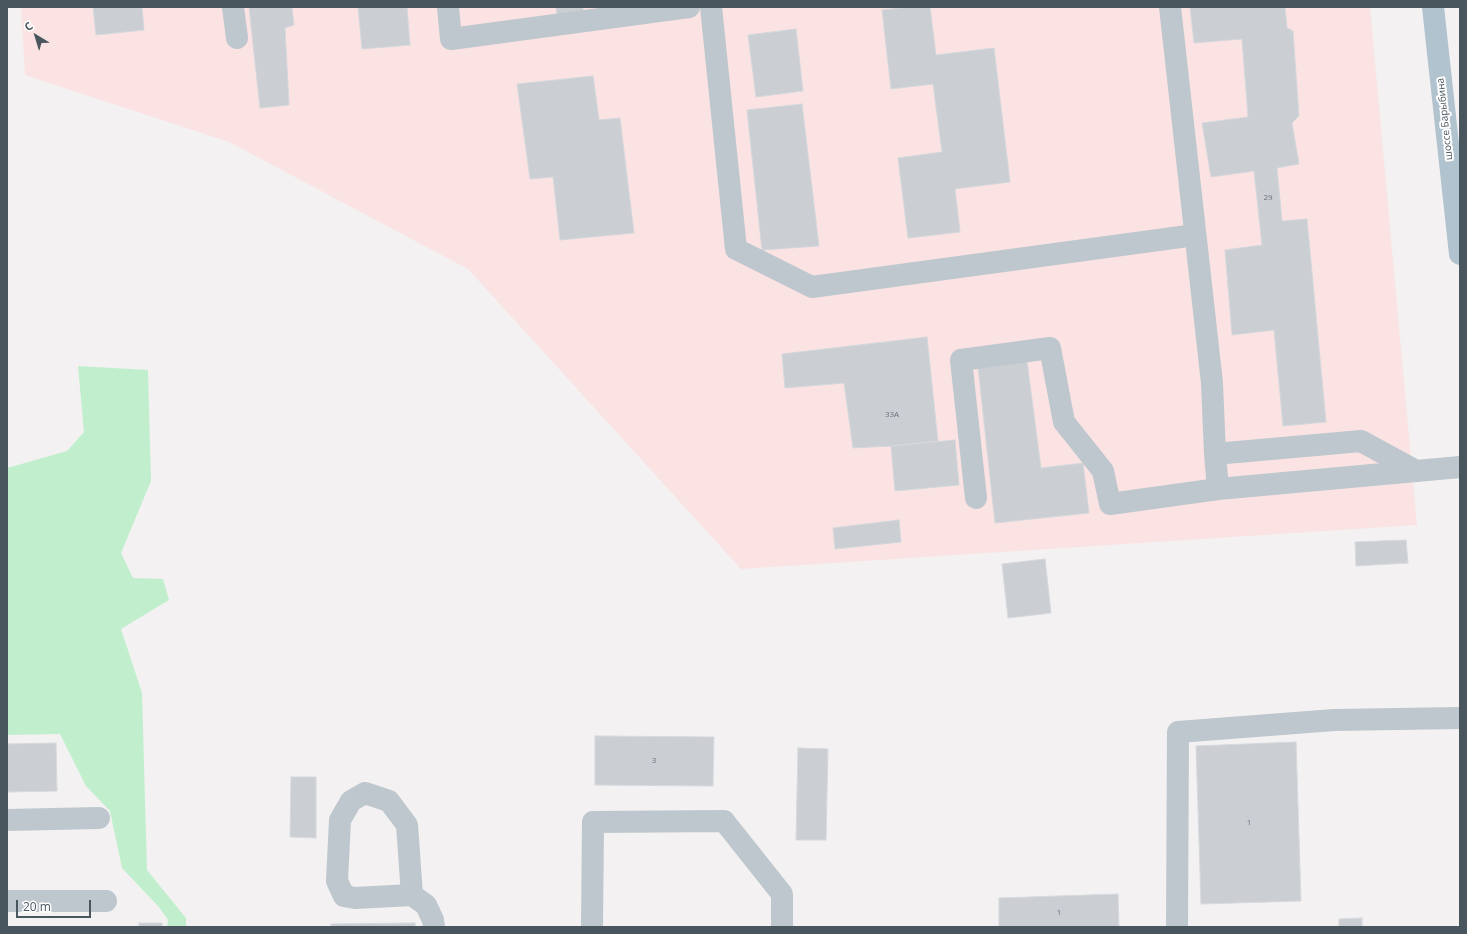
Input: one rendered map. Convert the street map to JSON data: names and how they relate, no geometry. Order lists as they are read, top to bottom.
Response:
{
  "streets": {
    "main road": ["шоссе Барыбина"]
  },
  "house_numbers": [
    "29",
    "33А",
    "3",
    "1",
    "1"
  ],
  "scale_bar": "20 m",
  "north": "top left"
}
